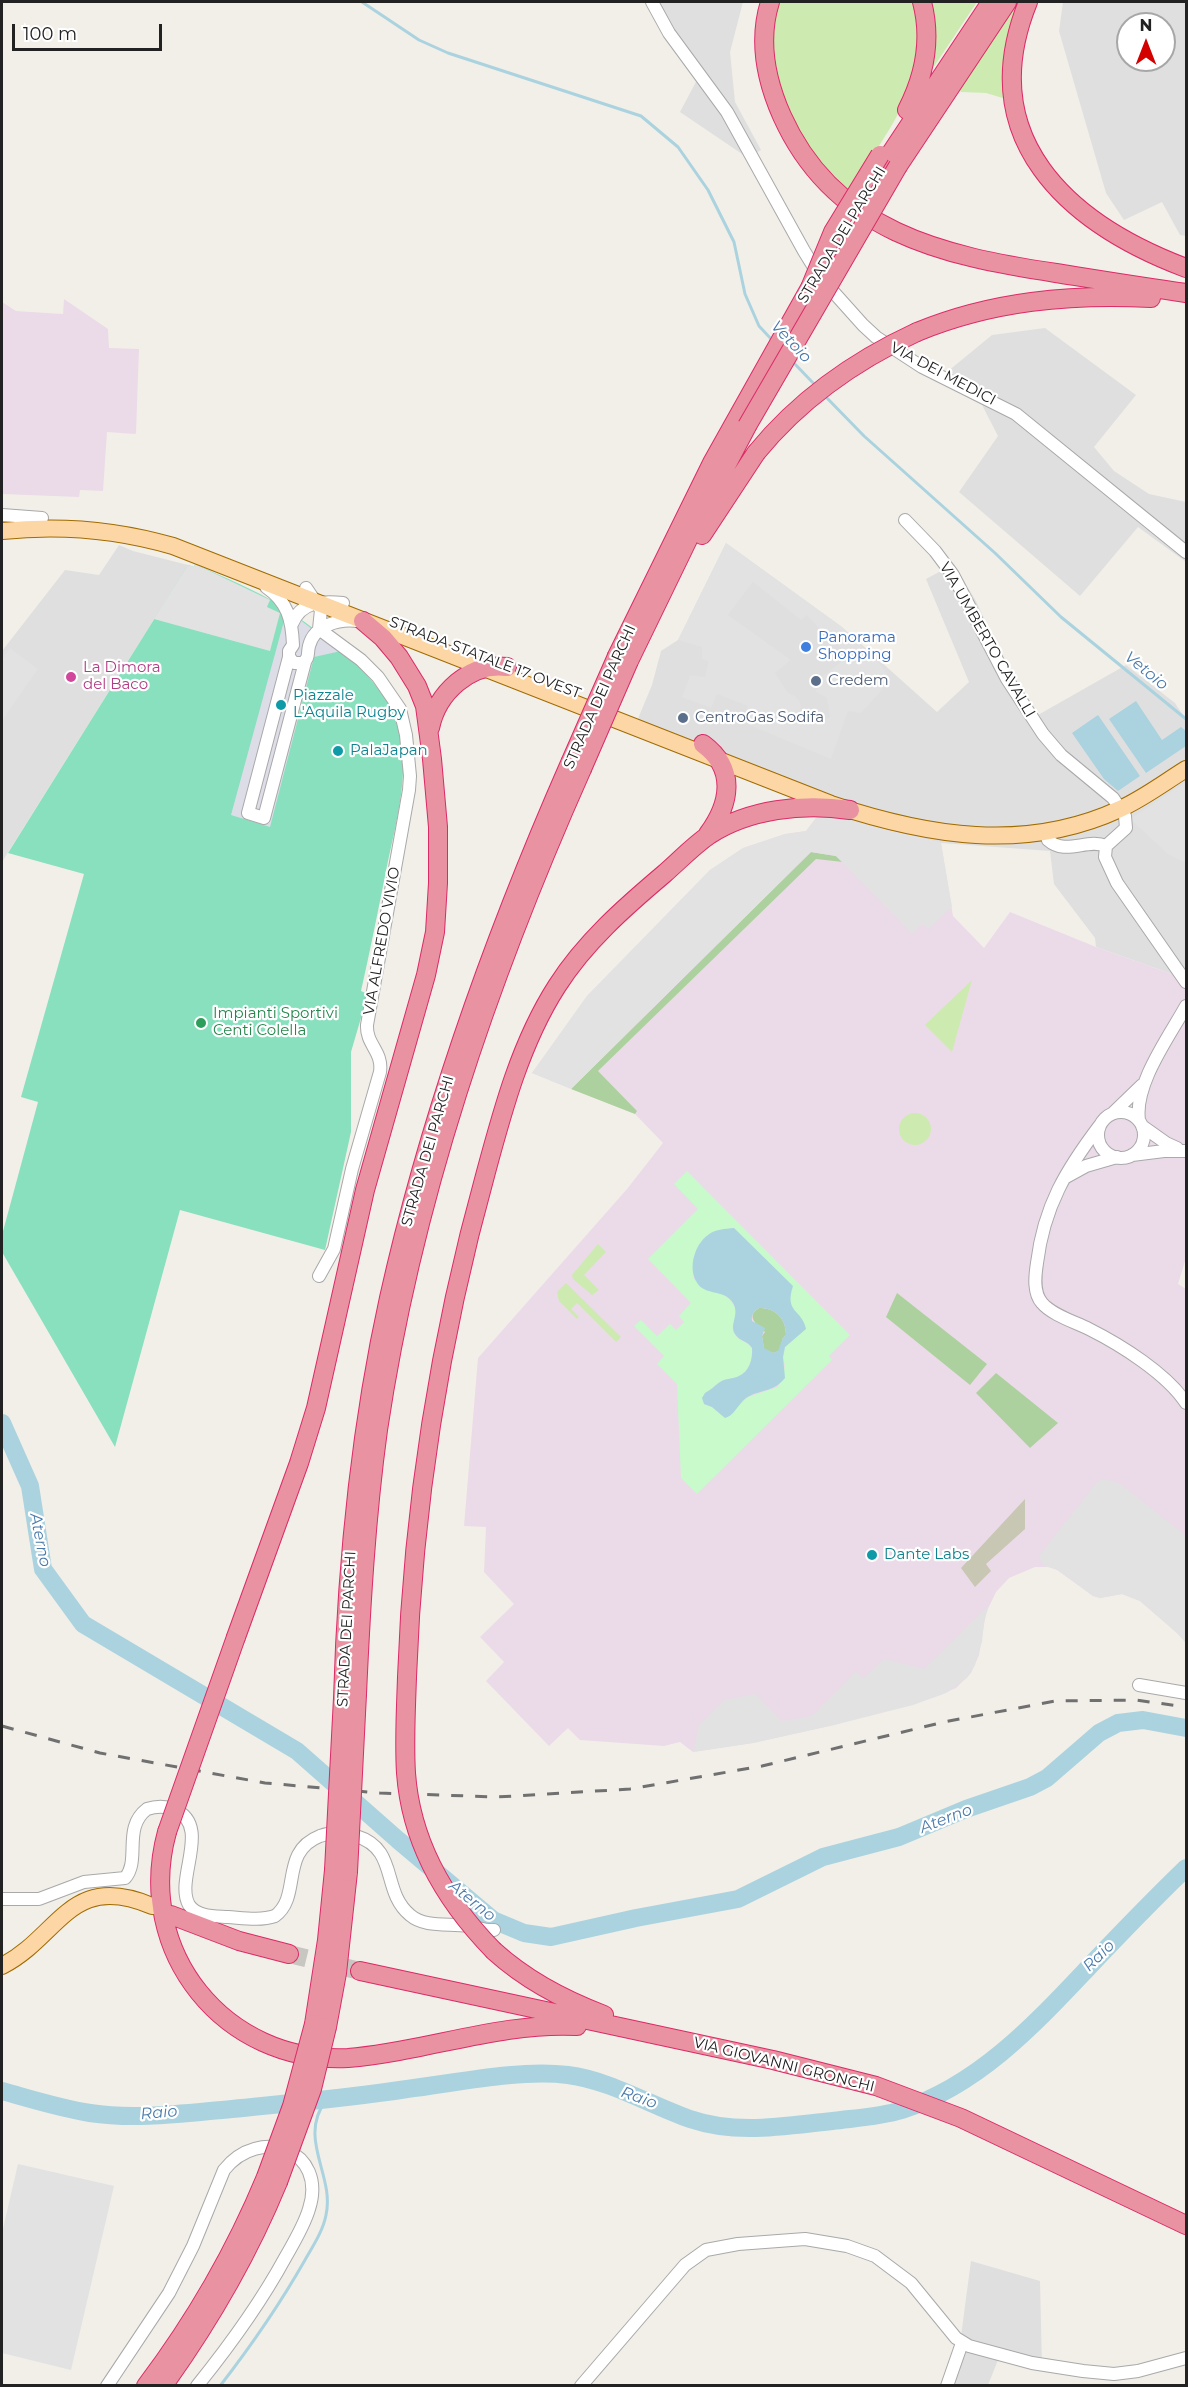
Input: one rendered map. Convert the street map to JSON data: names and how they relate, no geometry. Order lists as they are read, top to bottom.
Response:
{
  "streets": {
    "highway": ["STRADA DEI PARCHI", "VIA GIOVANNI GRONCHI"],
    "main road": ["STRADA STATALE 17 OVEST"],
    "street": ["VIA DEI MEDICI", "VIA UMBERTO CAVALLI", "VIA ALFREDO VIVIO"]
  },
  "crossings": [
    ["VIA UMBERTO CAVALLI", "STRADA STATALE 17 OVEST"]
  ],
  "water": ["Vetoio", "Aterno", "Raio"],
  "places": [
    "Panorama Shopping",
    "La Dimora del Baco",
    "Credem",
    "Piazzale L'Aquila Rugby",
    "CentroGas Sodifa",
    "PalaJapan",
    "Impianti Sportivi Centi Colella",
    "Dante Labs"
  ],
  "scale_bar": "100 m",
  "north": "top"
}
